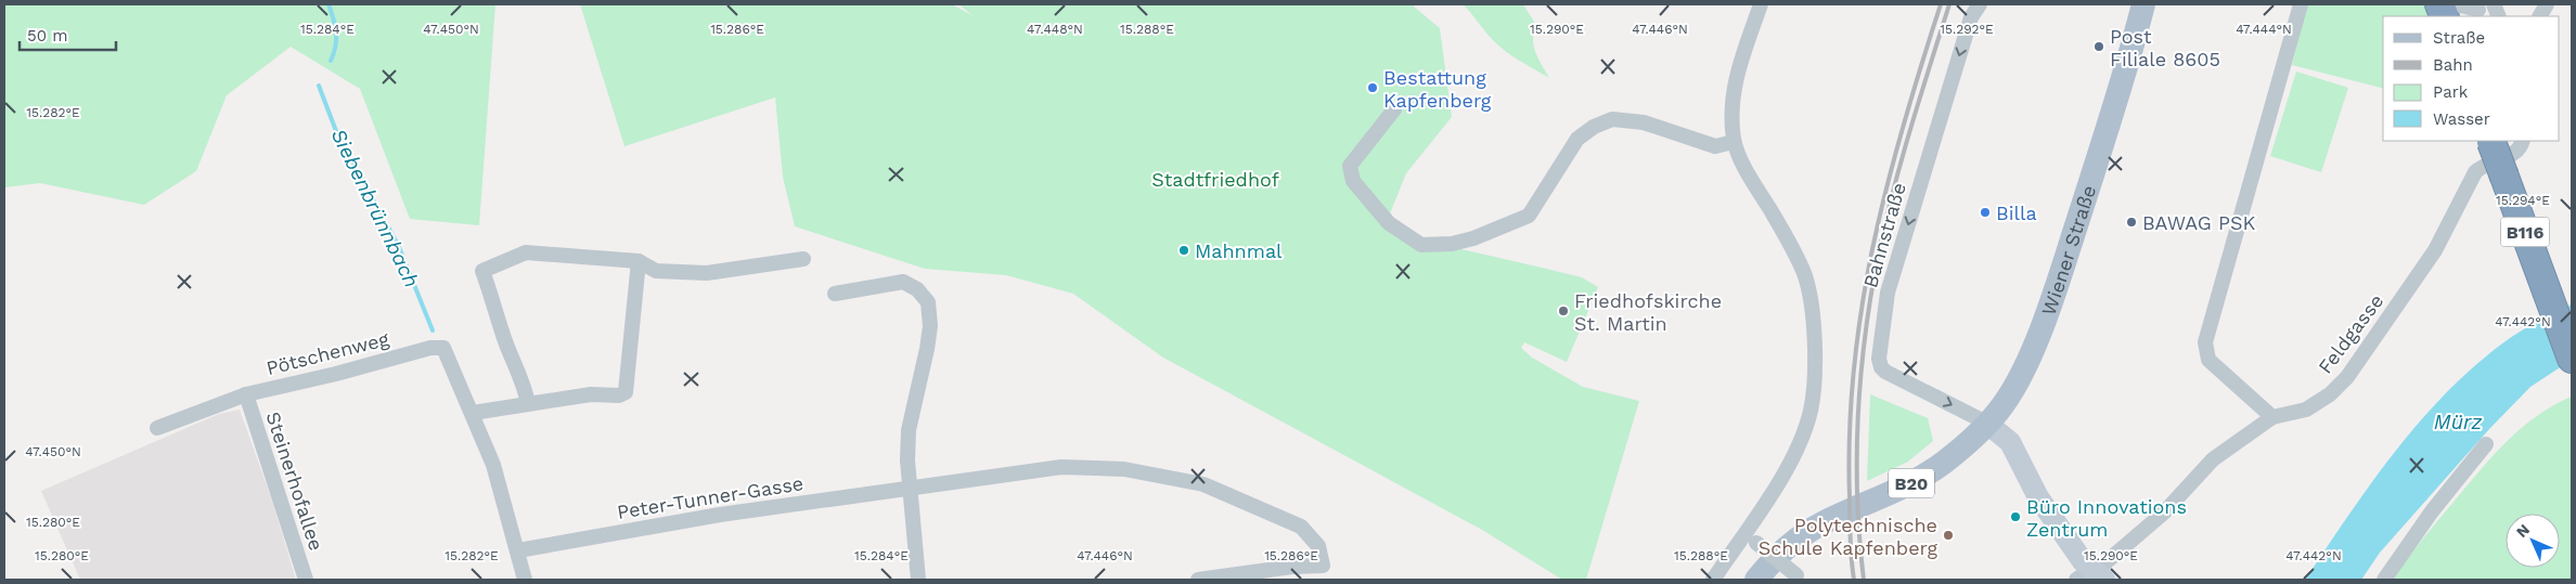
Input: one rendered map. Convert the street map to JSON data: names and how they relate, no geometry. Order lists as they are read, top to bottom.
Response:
{
  "streets": {
    "highway": ["B116"],
    "main road": ["Wiener Straße", "B20"],
    "street": [
      "Bahnstraße",
      "Feldgasse",
      "Pötschenweg",
      "Steinerhofallee",
      "Peter-Tunner-Gasse"
    ]
  },
  "crossings": [
    ["Bahnstraße", "Wiener Straße"],
    ["Bahnstraße", "B20"],
    ["Wiener Straße", "B20"],
    ["Pötschenweg", "Steinerhofallee"],
    ["Pötschenweg", "Peter-Tunner-Gasse"]
  ],
  "water": ["Siebenbrünnbach", "Mürz"],
  "parks": ["Stadtfriedhof"],
  "places": [
    "Post Filiale 8605",
    "Bestattung Kapfenberg",
    "Billa",
    "BAWAG PSK",
    "Mahnmal",
    "Friedhofskirche St. Martin",
    "Büro Innovations Zentrum",
    "Polytechnische Schule Kapfenberg"
  ],
  "legend": [
    "Straße",
    "Bahn",
    "Park",
    "Wasser"
  ],
  "scale_bar": "50 m",
  "north": "top left",
  "coordinates": [
    "15.284°E",
    "47.450°N",
    "15.286°E",
    "15.288°E",
    "15.290°E",
    "15.292°E",
    "47.444°N",
    "47.448°N",
    "47.446°N",
    "15.282°E",
    "15.294°E",
    "47.442°N",
    "15.280°E"
  ]
}
